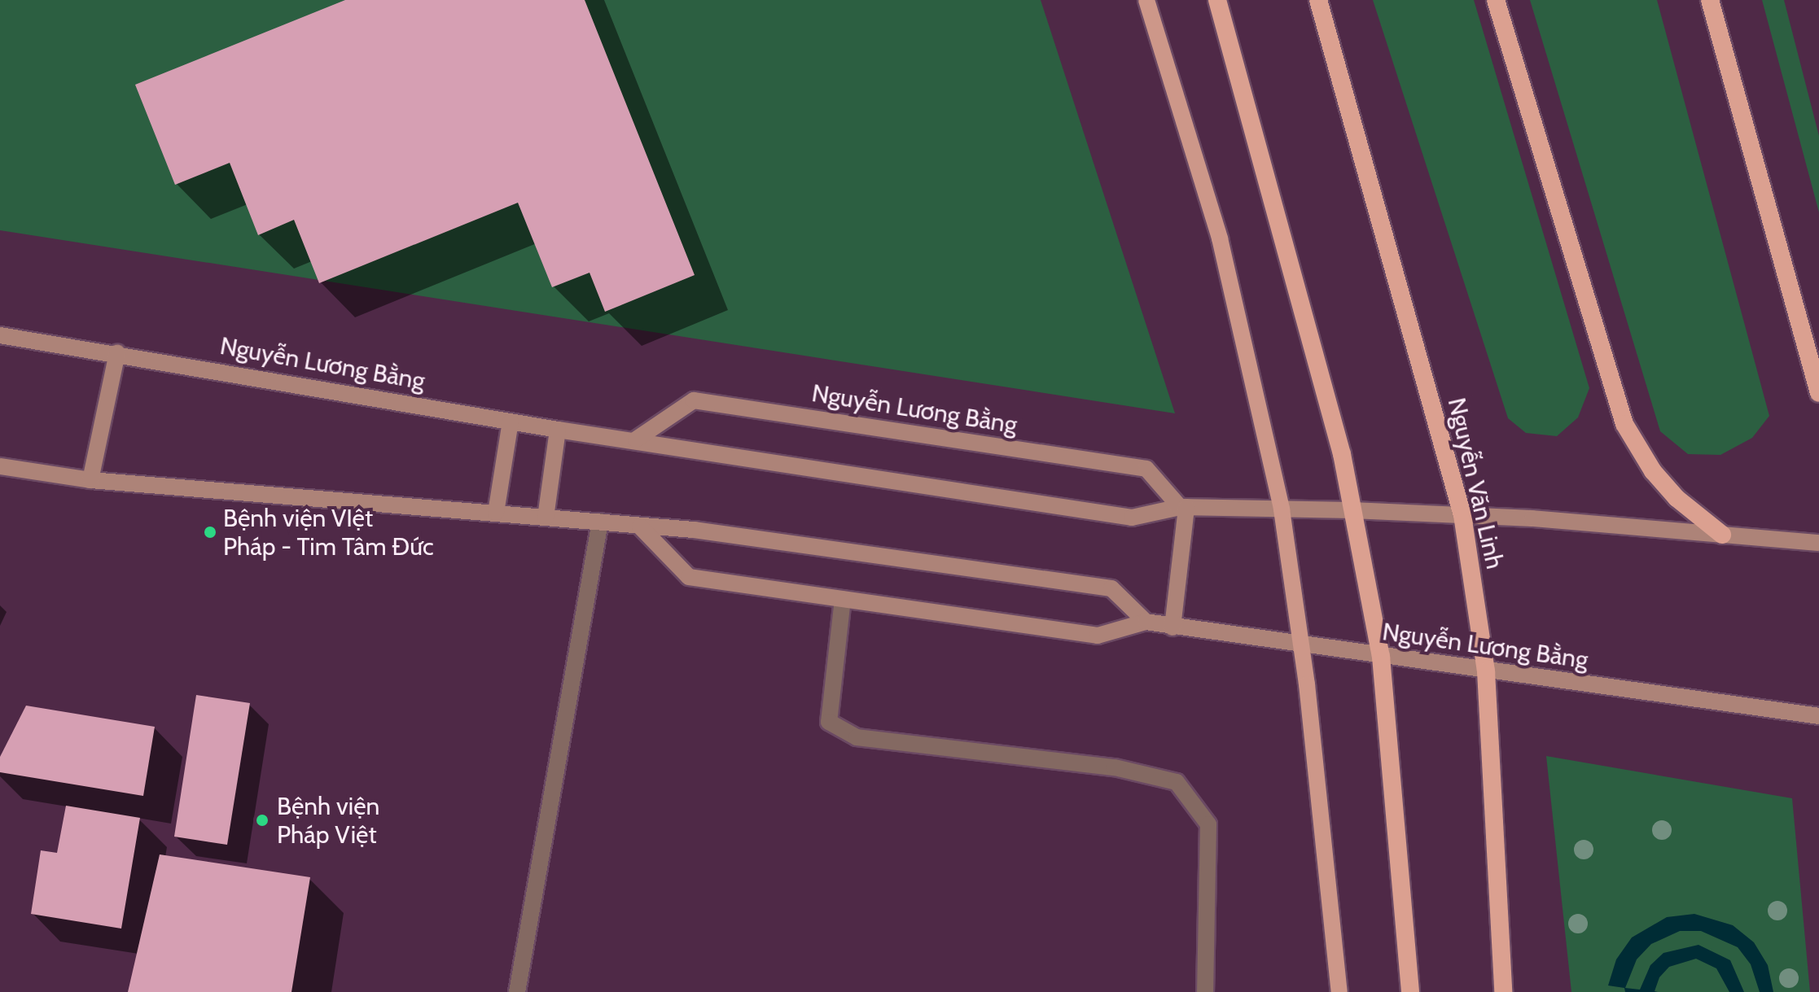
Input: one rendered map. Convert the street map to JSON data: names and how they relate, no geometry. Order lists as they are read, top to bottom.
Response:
{
  "streets": {
    "highway": ["Nguyễn Văn Linh"],
    "main road": ["Nguyễn Lương Bằng"]
  },
  "crossings": [
    ["Nguyễn Lương Bằng", "Nguyễn Văn Linh"]
  ],
  "places": ["Bệnh viện VIệt Pháp - Tim Tâm Đức", "Bệnh viện Pháp Việt"]
}
